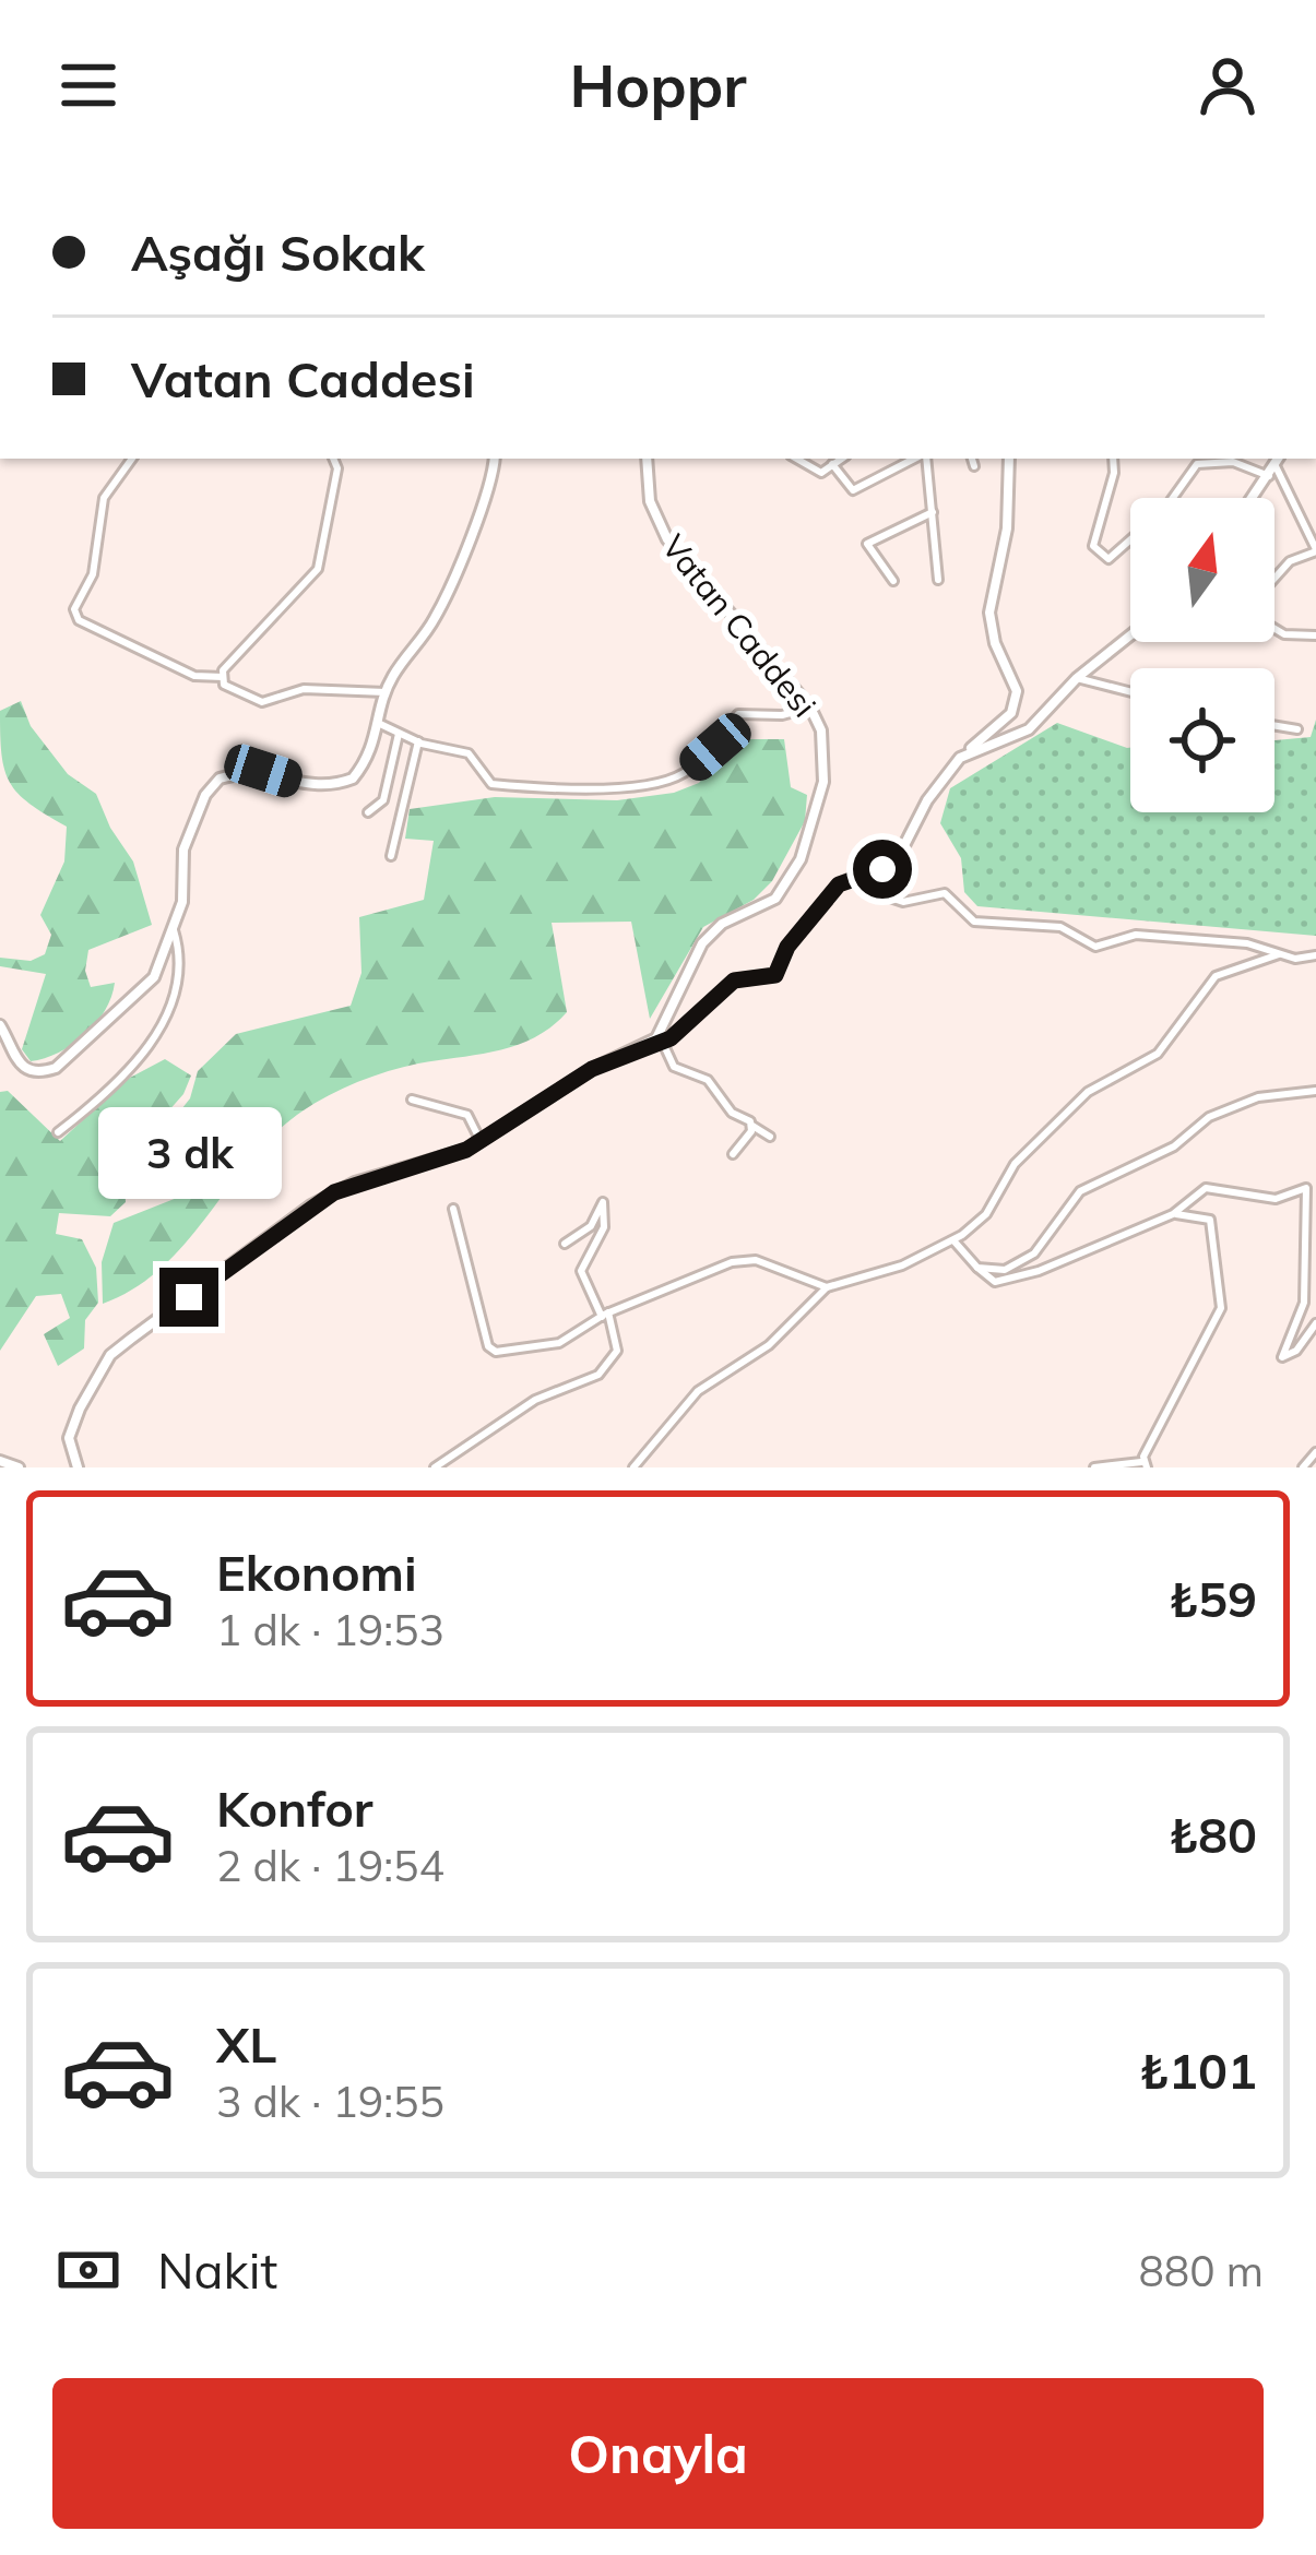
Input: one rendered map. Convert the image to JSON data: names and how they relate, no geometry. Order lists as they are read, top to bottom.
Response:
{
  "streets": {
    "street": ["Vatan Caddesi"]
  },
  "north": "top",
  "page": {
    "header": "Hoppr",
    "banner": ["Aşağı Sokak", "Vatan Caddesi"],
    "bubble": "3 dk",
    "list": [
      {
        "name": "Ekonomi",
        "note": "1 dk · 19:53",
        "value": "₺59"
      },
      {
        "name": "Konfor",
        "note": "2 dk · 19:54",
        "value": "₺80"
      },
      {
        "name": "XL",
        "note": "3 dk · 19:55",
        "value": "₺101"
      }
    ],
    "pay": ["Nakit", "880 m"],
    "buttons": "Onayla"
  }
}
